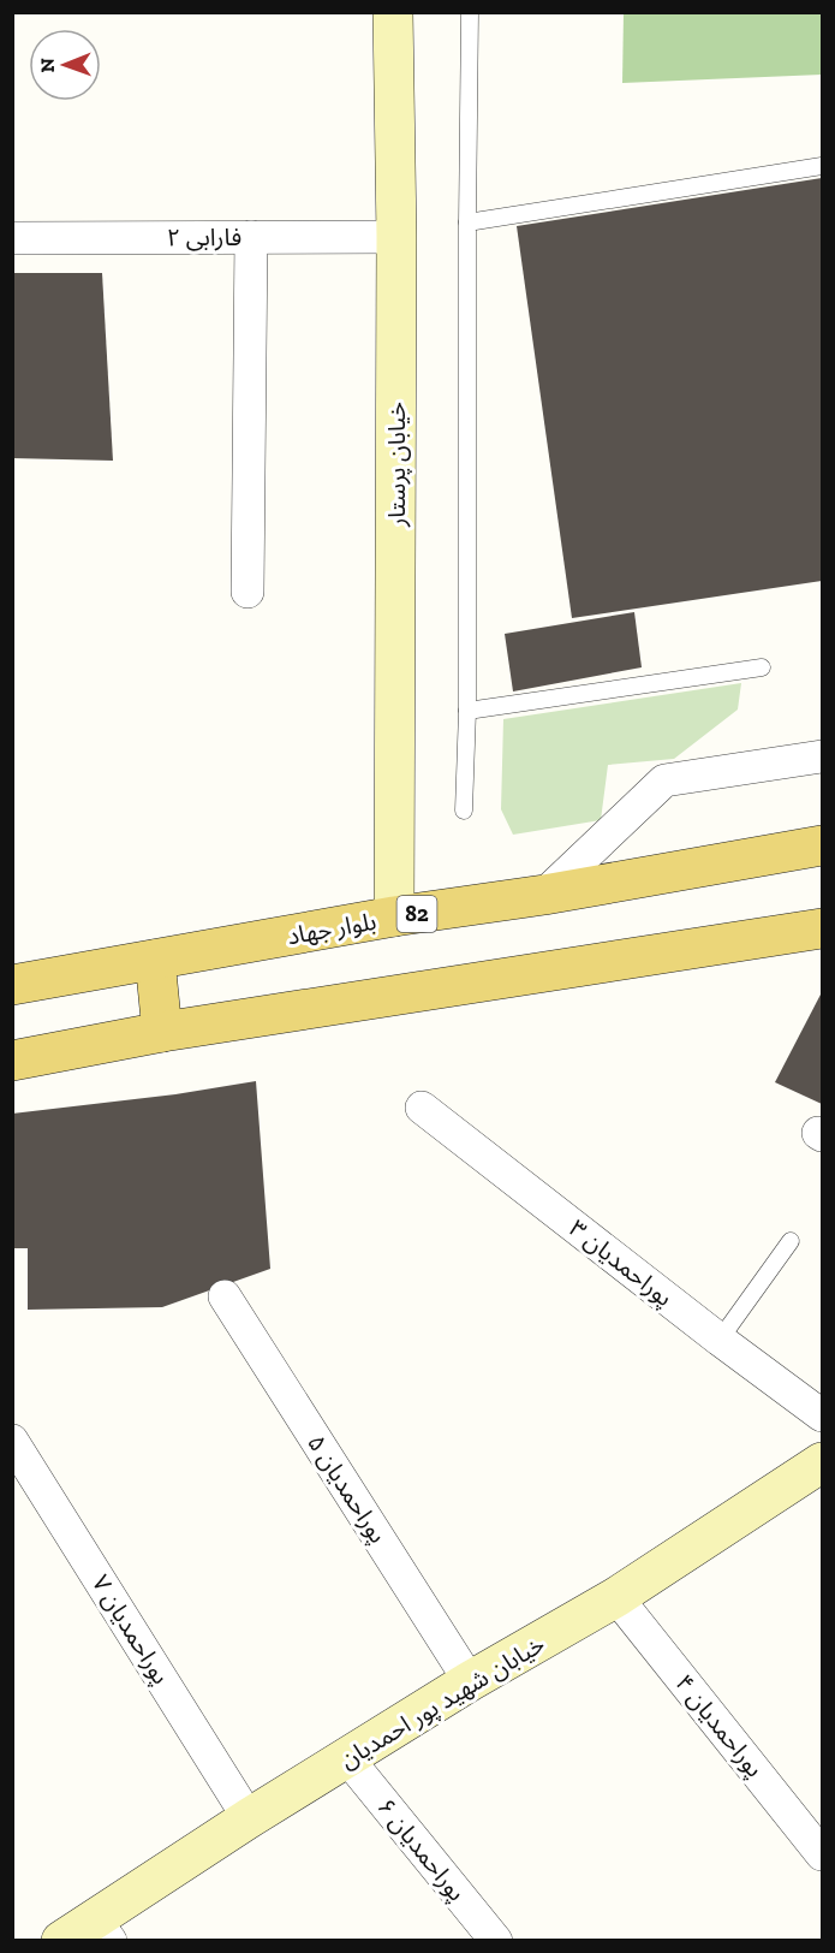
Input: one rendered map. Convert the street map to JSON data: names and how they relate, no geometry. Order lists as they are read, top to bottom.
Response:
{
  "streets": {
    "main road": ["82", "بلوار جهاد"],
    "street": [
      "فارابی ۲",
      "خیابان پرستار",
      "پوراحمدیان ۳",
      "پوراحمدیان ۵",
      "پوراحمدیان ۷",
      "خیابان شهید پور احمدیان",
      "پوراحمدیان ۴",
      "پوراحمدیان ۶"
    ]
  },
  "crossings": [
    ["فارابی ۲", "خیابان پرستار"],
    ["خیابان پرستار", "بلوار جهاد"],
    ["پوراحمدیان ۵", "خیابان شهید پور احمدیان"],
    ["پوراحمدیان ۷", "خیابان شهید پور احمدیان"],
    ["خیابان شهید پور احمدیان", "پوراحمدیان ۴"],
    ["خیابان شهید پور احمدیان", "پوراحمدیان ۶"]
  ],
  "north": "left"
}
